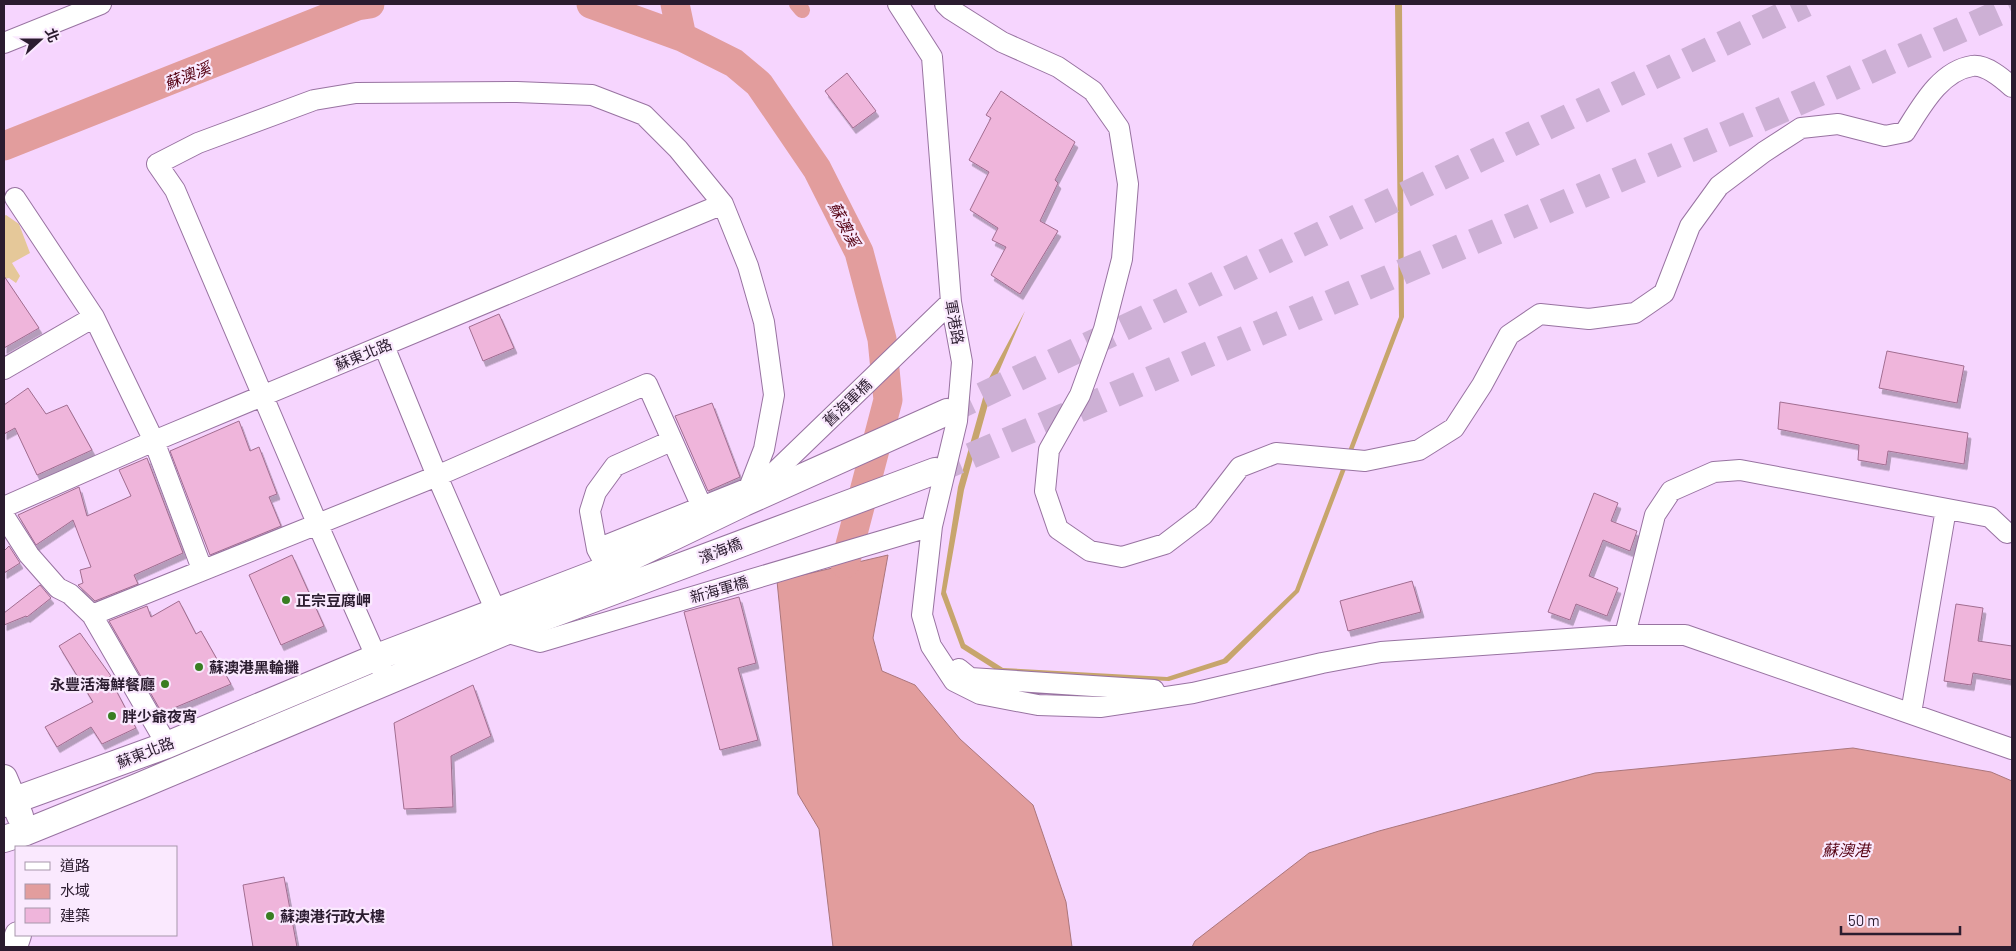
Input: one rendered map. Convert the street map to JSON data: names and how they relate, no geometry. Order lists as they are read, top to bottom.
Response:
{
  "streets": {
    "main road": ["蘇東北路", "濱海橋"],
    "street": ["軍港路", "舊海軍橋", "新海軍橋"]
  },
  "crossings": [
    ["軍港路", "舊海軍橋"],
    ["軍港路", "新海軍橋"],
    ["蘇東北路", "濱海橋"],
    ["蘇東北路", "新海軍橋"],
    ["濱海橋", "新海軍橋"]
  ],
  "water": ["蘇澳溪", "蘇澳港"],
  "places": [
    "正宗豆腐岬",
    "蘇澳港黑輪攤",
    "永豐活海鮮餐廳",
    "胖少爺夜宵",
    "蘇澳港行政大樓"
  ],
  "legend": ["道路", "水域", "建築"],
  "scale_bar": "50 m",
  "north": "right"
}
